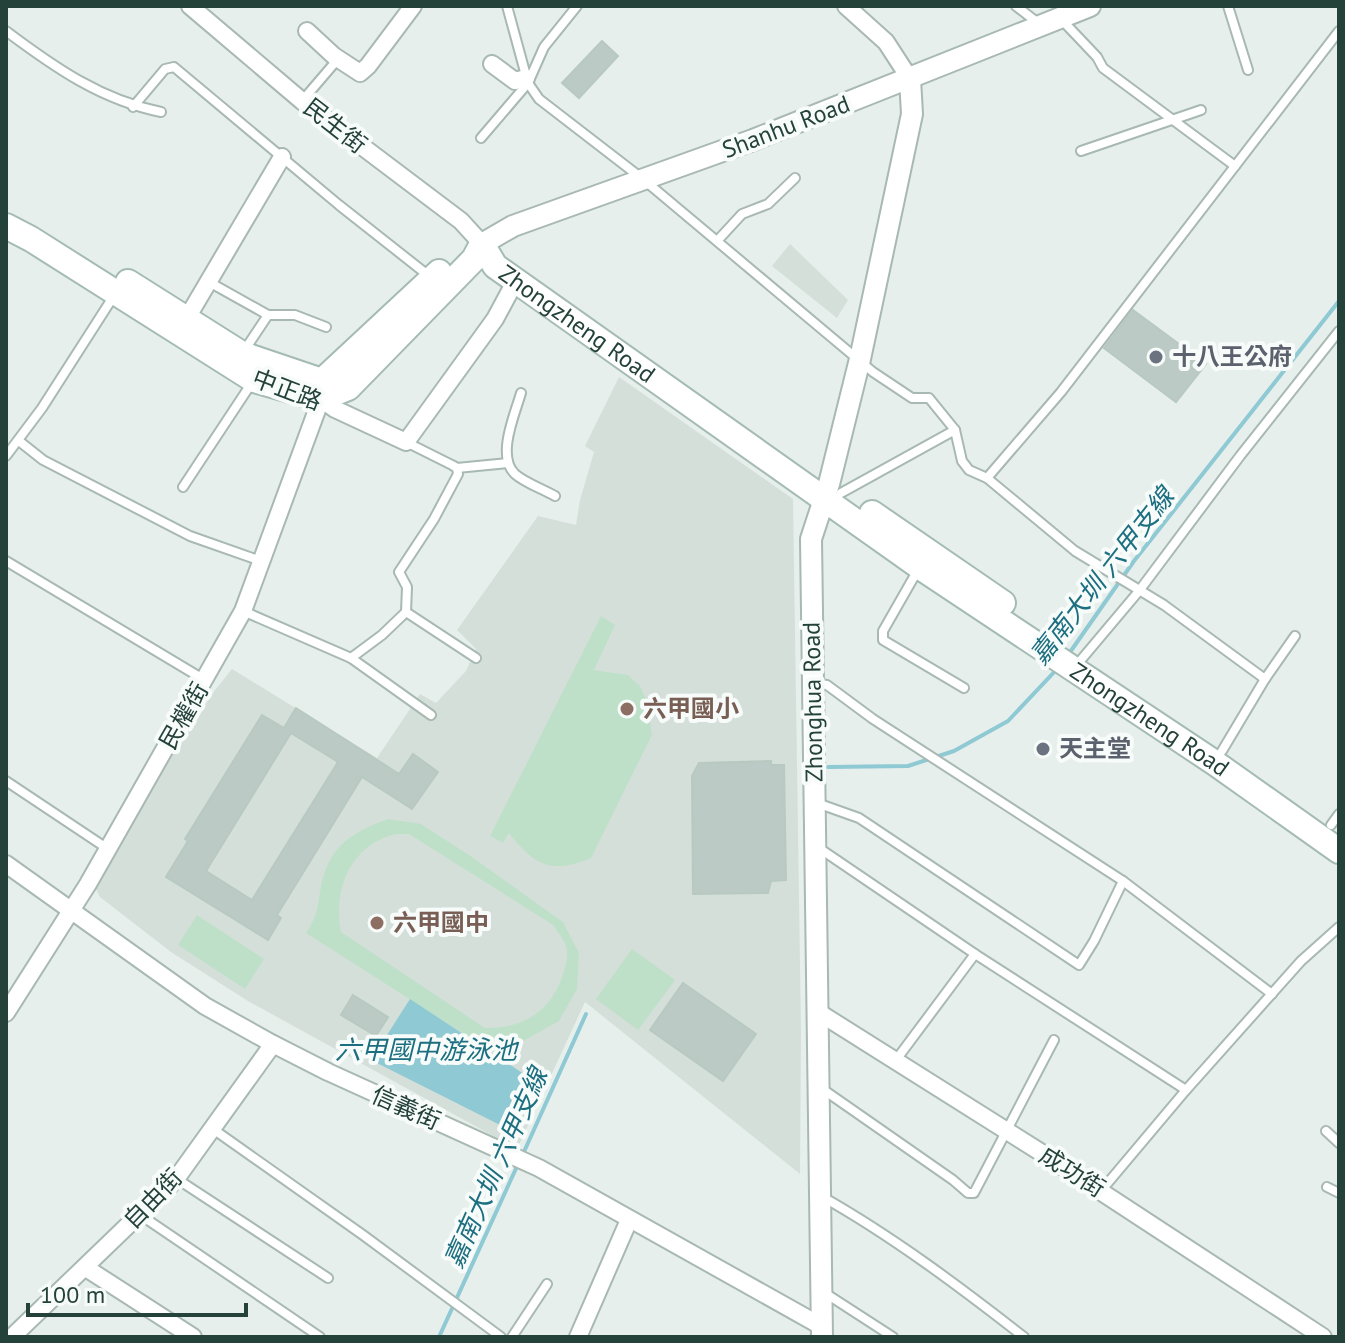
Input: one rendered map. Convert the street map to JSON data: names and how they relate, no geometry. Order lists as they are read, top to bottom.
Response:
{
  "streets": {
    "main road": ["Zhongzheng Road", "中正路", "民權街"],
    "street": [
      "民生街",
      "Shanhu Road",
      "Zhonghua Road",
      "信義街",
      "成功街",
      "自由街"
    ]
  },
  "crossings": [
    ["民生街", "Shanhu Road"],
    ["民生街", "Zhongzheng Road"],
    ["民生街", "民權街"],
    ["Shanhu Road", "Zhongzheng Road"],
    ["Shanhu Road", "Zhonghua Road"],
    ["Shanhu Road", "民權街"],
    ["Zhongzheng Road", "Zhonghua Road"],
    ["Zhongzheng Road", "民權街"],
    ["中正路", "民權街"],
    ["Zhonghua Road", "信義街"],
    ["Zhonghua Road", "成功街"],
    ["民權街", "信義街"],
    ["信義街", "自由街"]
  ],
  "water": ["嘉南大圳 六甲支線", "六甲國中游泳池"],
  "places": [
    "十八王公府",
    "六甲國小",
    "天主堂",
    "六甲國中"
  ],
  "scale_bar": "100 m"
}
